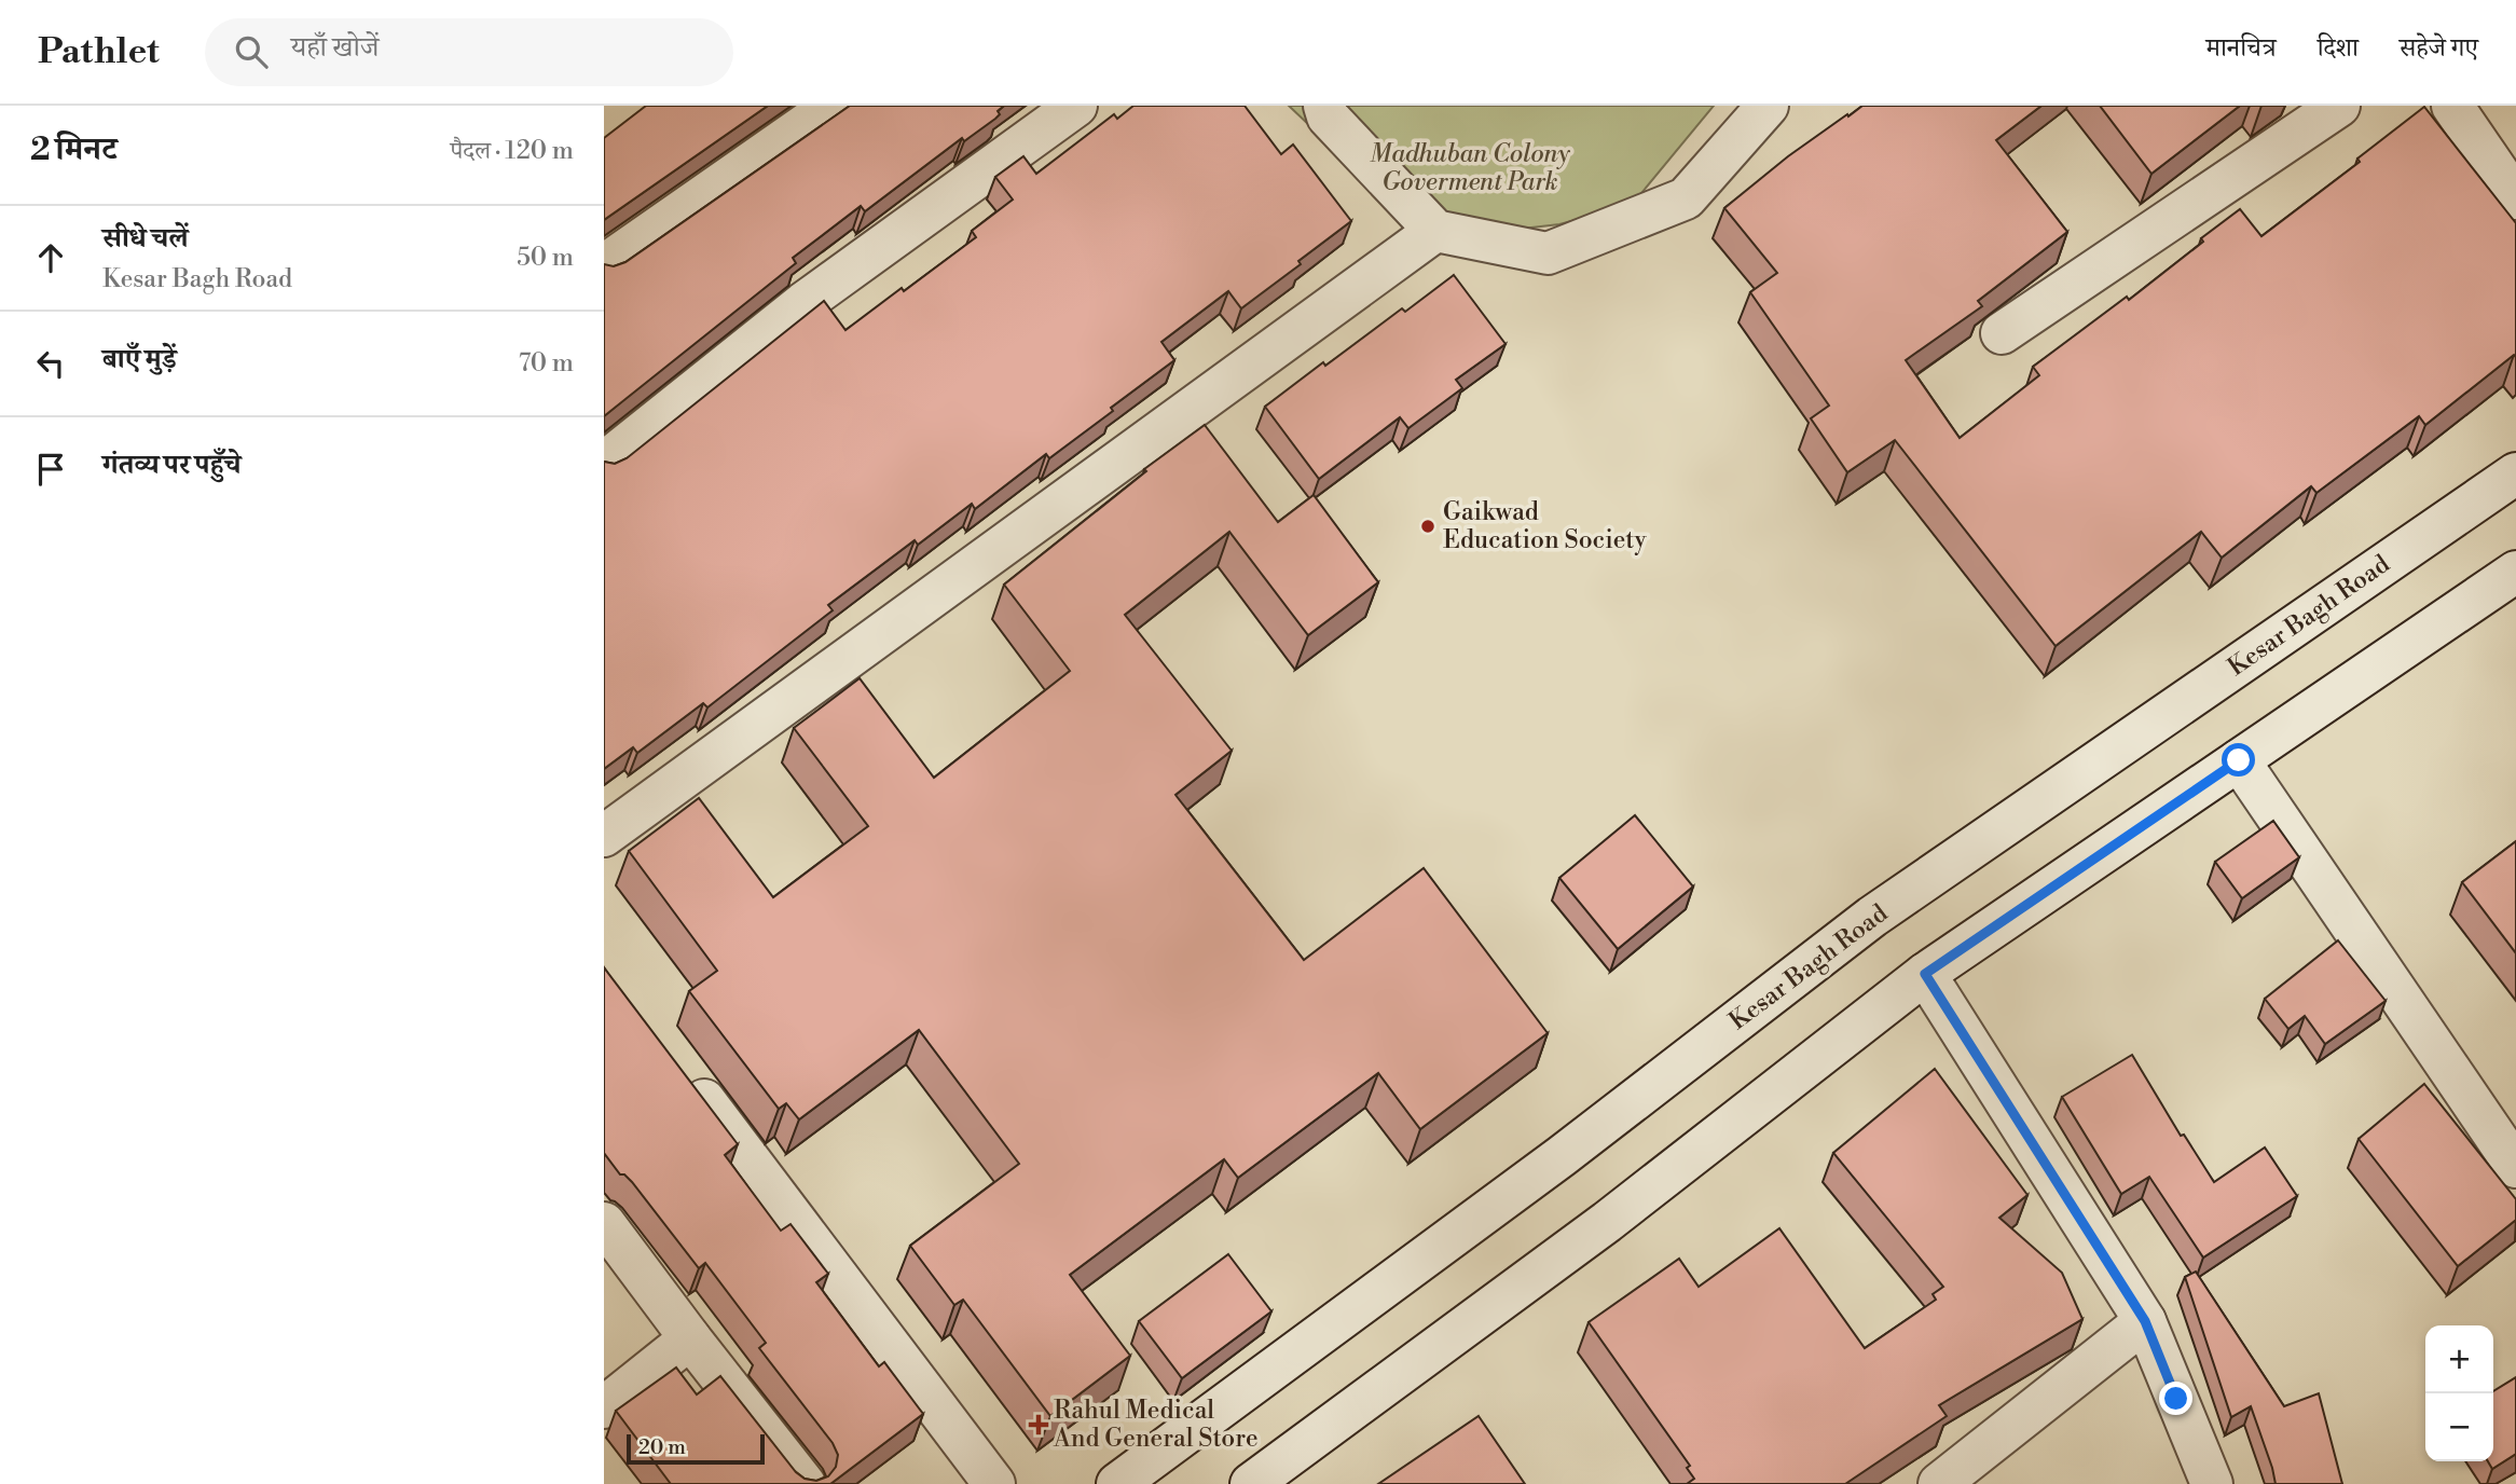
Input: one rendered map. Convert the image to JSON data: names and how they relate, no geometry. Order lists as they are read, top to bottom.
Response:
{
  "streets": {
    "street": ["Kesar Bagh Road"]
  },
  "parks": ["Madhuban Colony Goverment Park"],
  "places": {
    "other": ["Gaikwad Education Society"],
    "health": ["Rahul Medical And General Store"]
  },
  "scale_bar": "20 m",
  "page": {
    "header": "Pathlet",
    "search": "यहाँ खोजें",
    "nav": ["मानचित्र", "दिशा", "सहेजे गए"],
    "heading": ["2 मिनट", "पैदल · 120 m"],
    "list": [
      ["सीधे चलें", "Kesar Bagh Road", "50 m"],
      ["बाएँ मुड़ें", "70 m"],
      "गंतव्य पर पहुँचे"
    ],
    "map_buttons": ["+", "−"],
    "scale": "20 m"
  }
}
